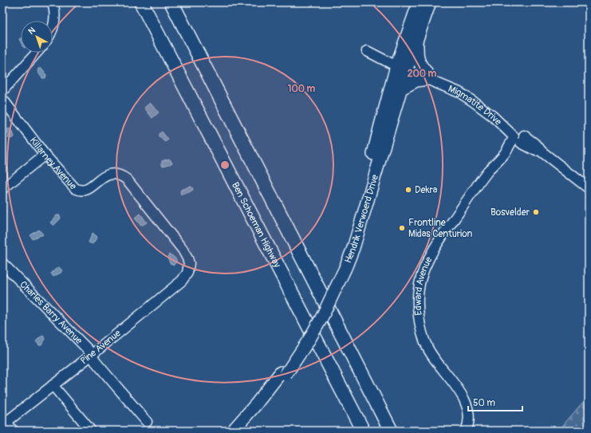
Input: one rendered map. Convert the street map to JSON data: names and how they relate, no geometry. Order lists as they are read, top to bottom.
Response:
{
  "streets": {
    "highway": ["Ben Schoeman Highway"],
    "main road": ["Hendrik Verwoerd Drive"],
    "street": [
      "Migmatite Drive",
      "Killarney Avenue",
      "Edward Avenue",
      "Charles Barry Avenue",
      "Pine Avenue"
    ]
  },
  "crossings": [
    ["Migmatite Drive", "Hendrik Verwoerd Drive"],
    ["Migmatite Drive", "Edward Avenue"],
    ["Killarney Avenue", "Pine Avenue"],
    ["Charles Barry Avenue", "Pine Avenue"]
  ],
  "places": ["Dekra", "Bosvelder", "Frontline Midas Centurion"],
  "scale_bar": "50 m",
  "north": "top left",
  "rings": ["200 m", "100 m"]
}
